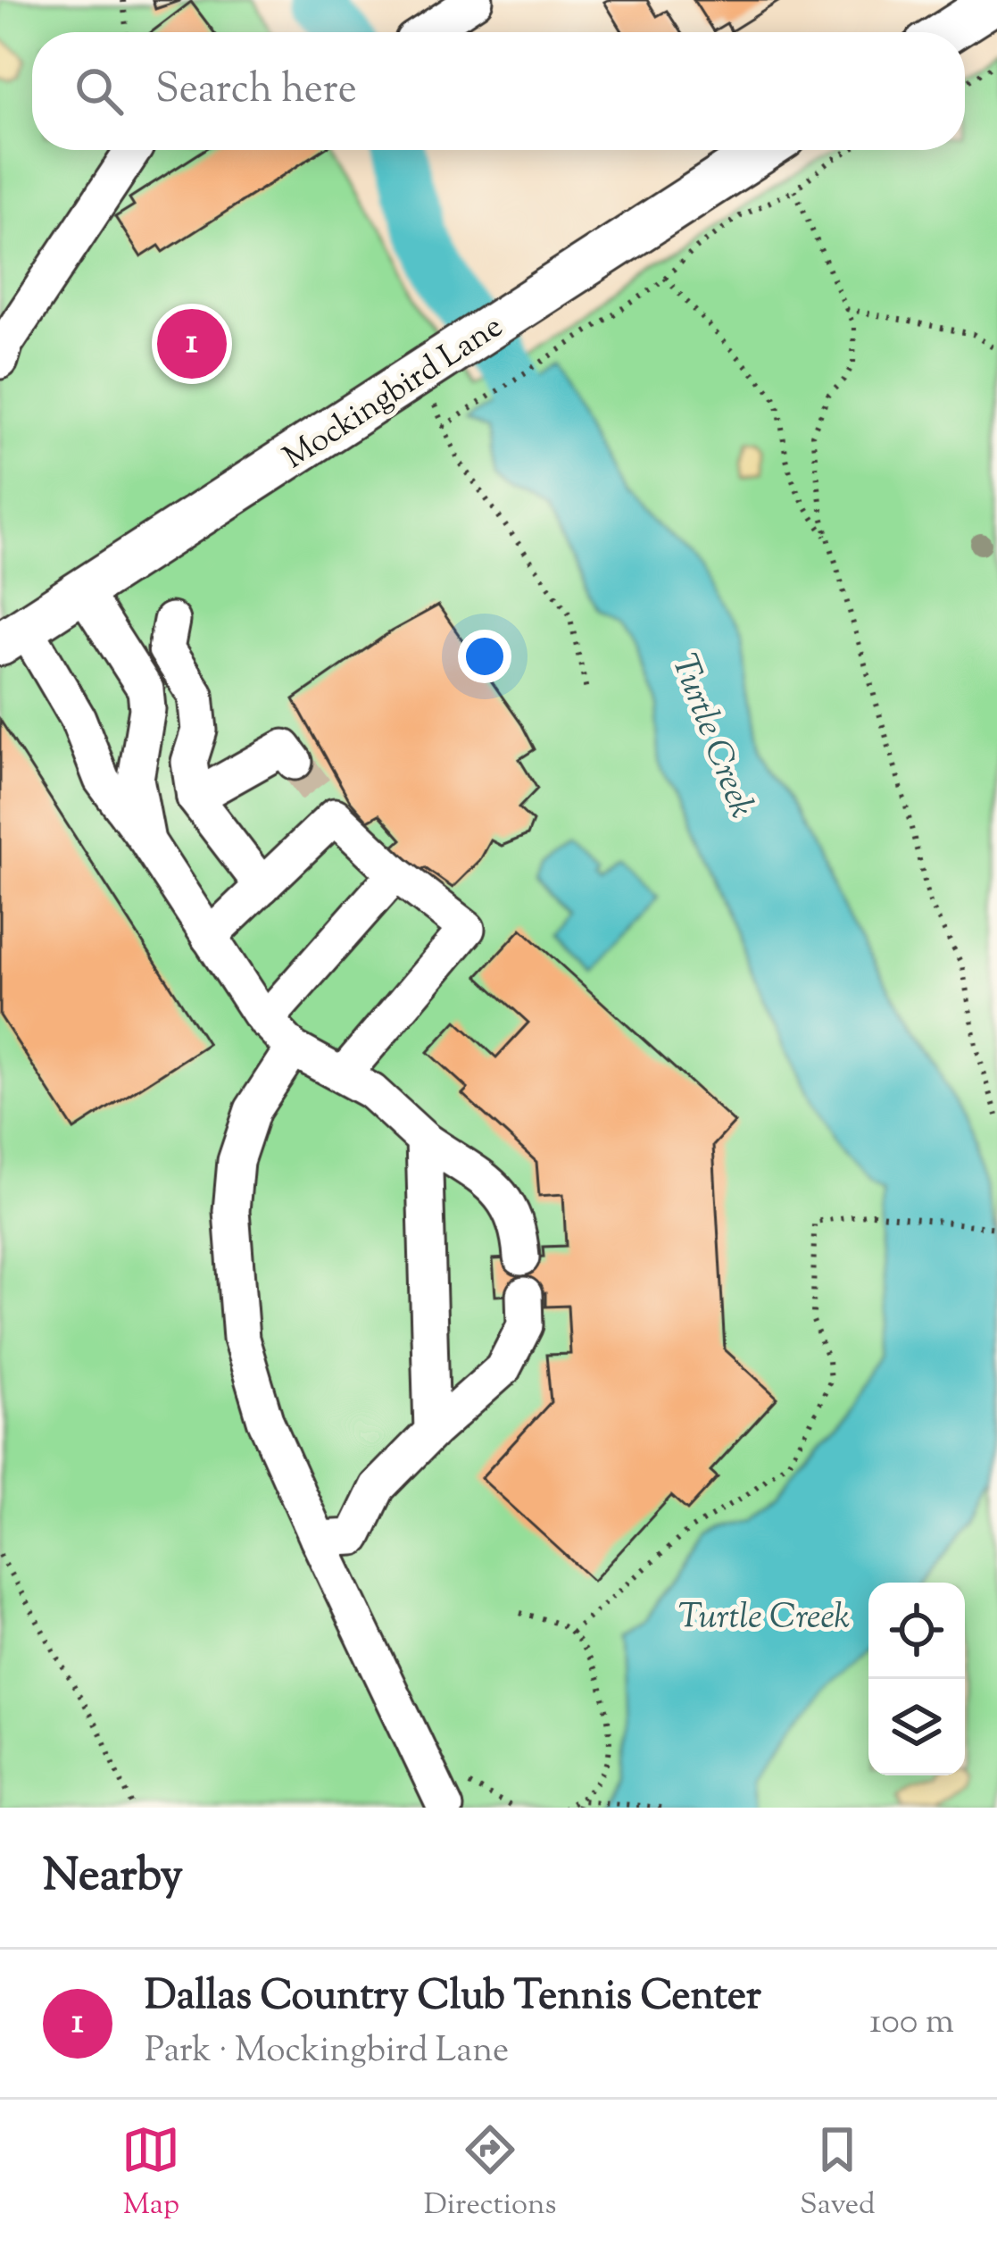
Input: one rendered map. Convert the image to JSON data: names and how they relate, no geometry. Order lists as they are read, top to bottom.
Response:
{
  "streets": {
    "main road": ["Mockingbird Lane"]
  },
  "water": ["Turtle Creek"],
  "page": {
    "search": "Search here",
    "pins": "1",
    "heading": "Nearby",
    "list": [
      {
        "mark": "1",
        "name": "Dallas Country Club Tennis Center",
        "note": "Park · Mockingbird Lane",
        "value": "100 m"
      }
    ],
    "nav": ["Map", "Directions", "Saved"]
  }
}
